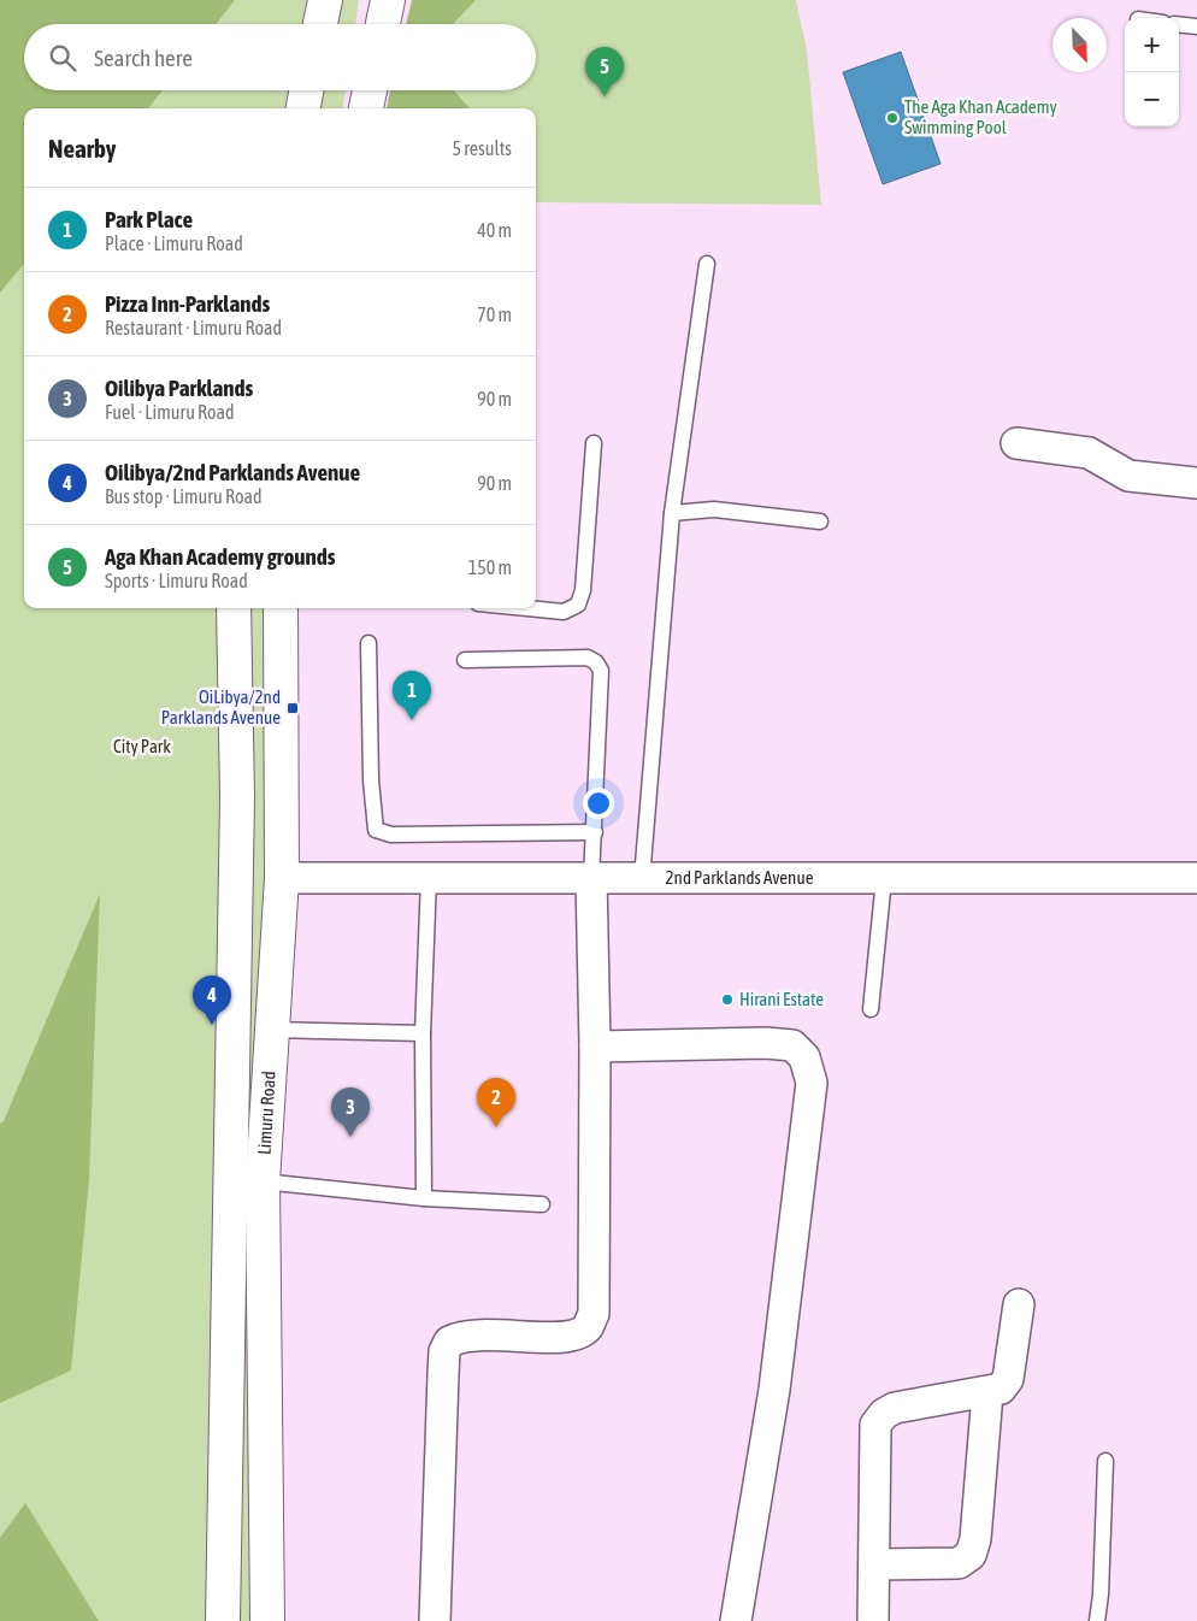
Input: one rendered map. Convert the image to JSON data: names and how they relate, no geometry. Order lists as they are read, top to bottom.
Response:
{
  "streets": {
    "main road": ["Limuru Road"],
    "street": ["2nd Parklands Avenue"]
  },
  "crossings": [
    ["2nd Parklands Avenue", "Limuru Road"]
  ],
  "parks": ["City Park"],
  "places": {
    "other": ["The Aga Khan Academy Swimming Pool", "Hirani Estate"],
    "transit": ["OiLibya/2nd Parklands Avenue"]
  },
  "north": "bottom right",
  "page": {
    "map_buttons": ["+", "−"],
    "search": "Search here",
    "pins": [
      "5",
      "1",
      "4",
      "2",
      "3"
    ],
    "heading": ["Nearby", "5 results"],
    "list": [
      {
        "mark": "1",
        "name": "Park Place",
        "note": "Place · Limuru Road",
        "value": "40 m"
      },
      {
        "mark": "2",
        "name": "Pizza Inn-Parklands",
        "note": "Restaurant · Limuru Road",
        "value": "70 m"
      },
      {
        "mark": "3",
        "name": "Oilibya Parklands",
        "note": "Fuel · Limuru Road",
        "value": "90 m"
      },
      {
        "mark": "4",
        "name": "Oilibya/2nd Parklands Avenue",
        "note": "Bus stop · Limuru Road",
        "value": "90 m"
      },
      {
        "mark": "5",
        "name": "Aga Khan Academy grounds",
        "note": "Sports · Limuru Road",
        "value": "150 m"
      }
    ]
  }
}
